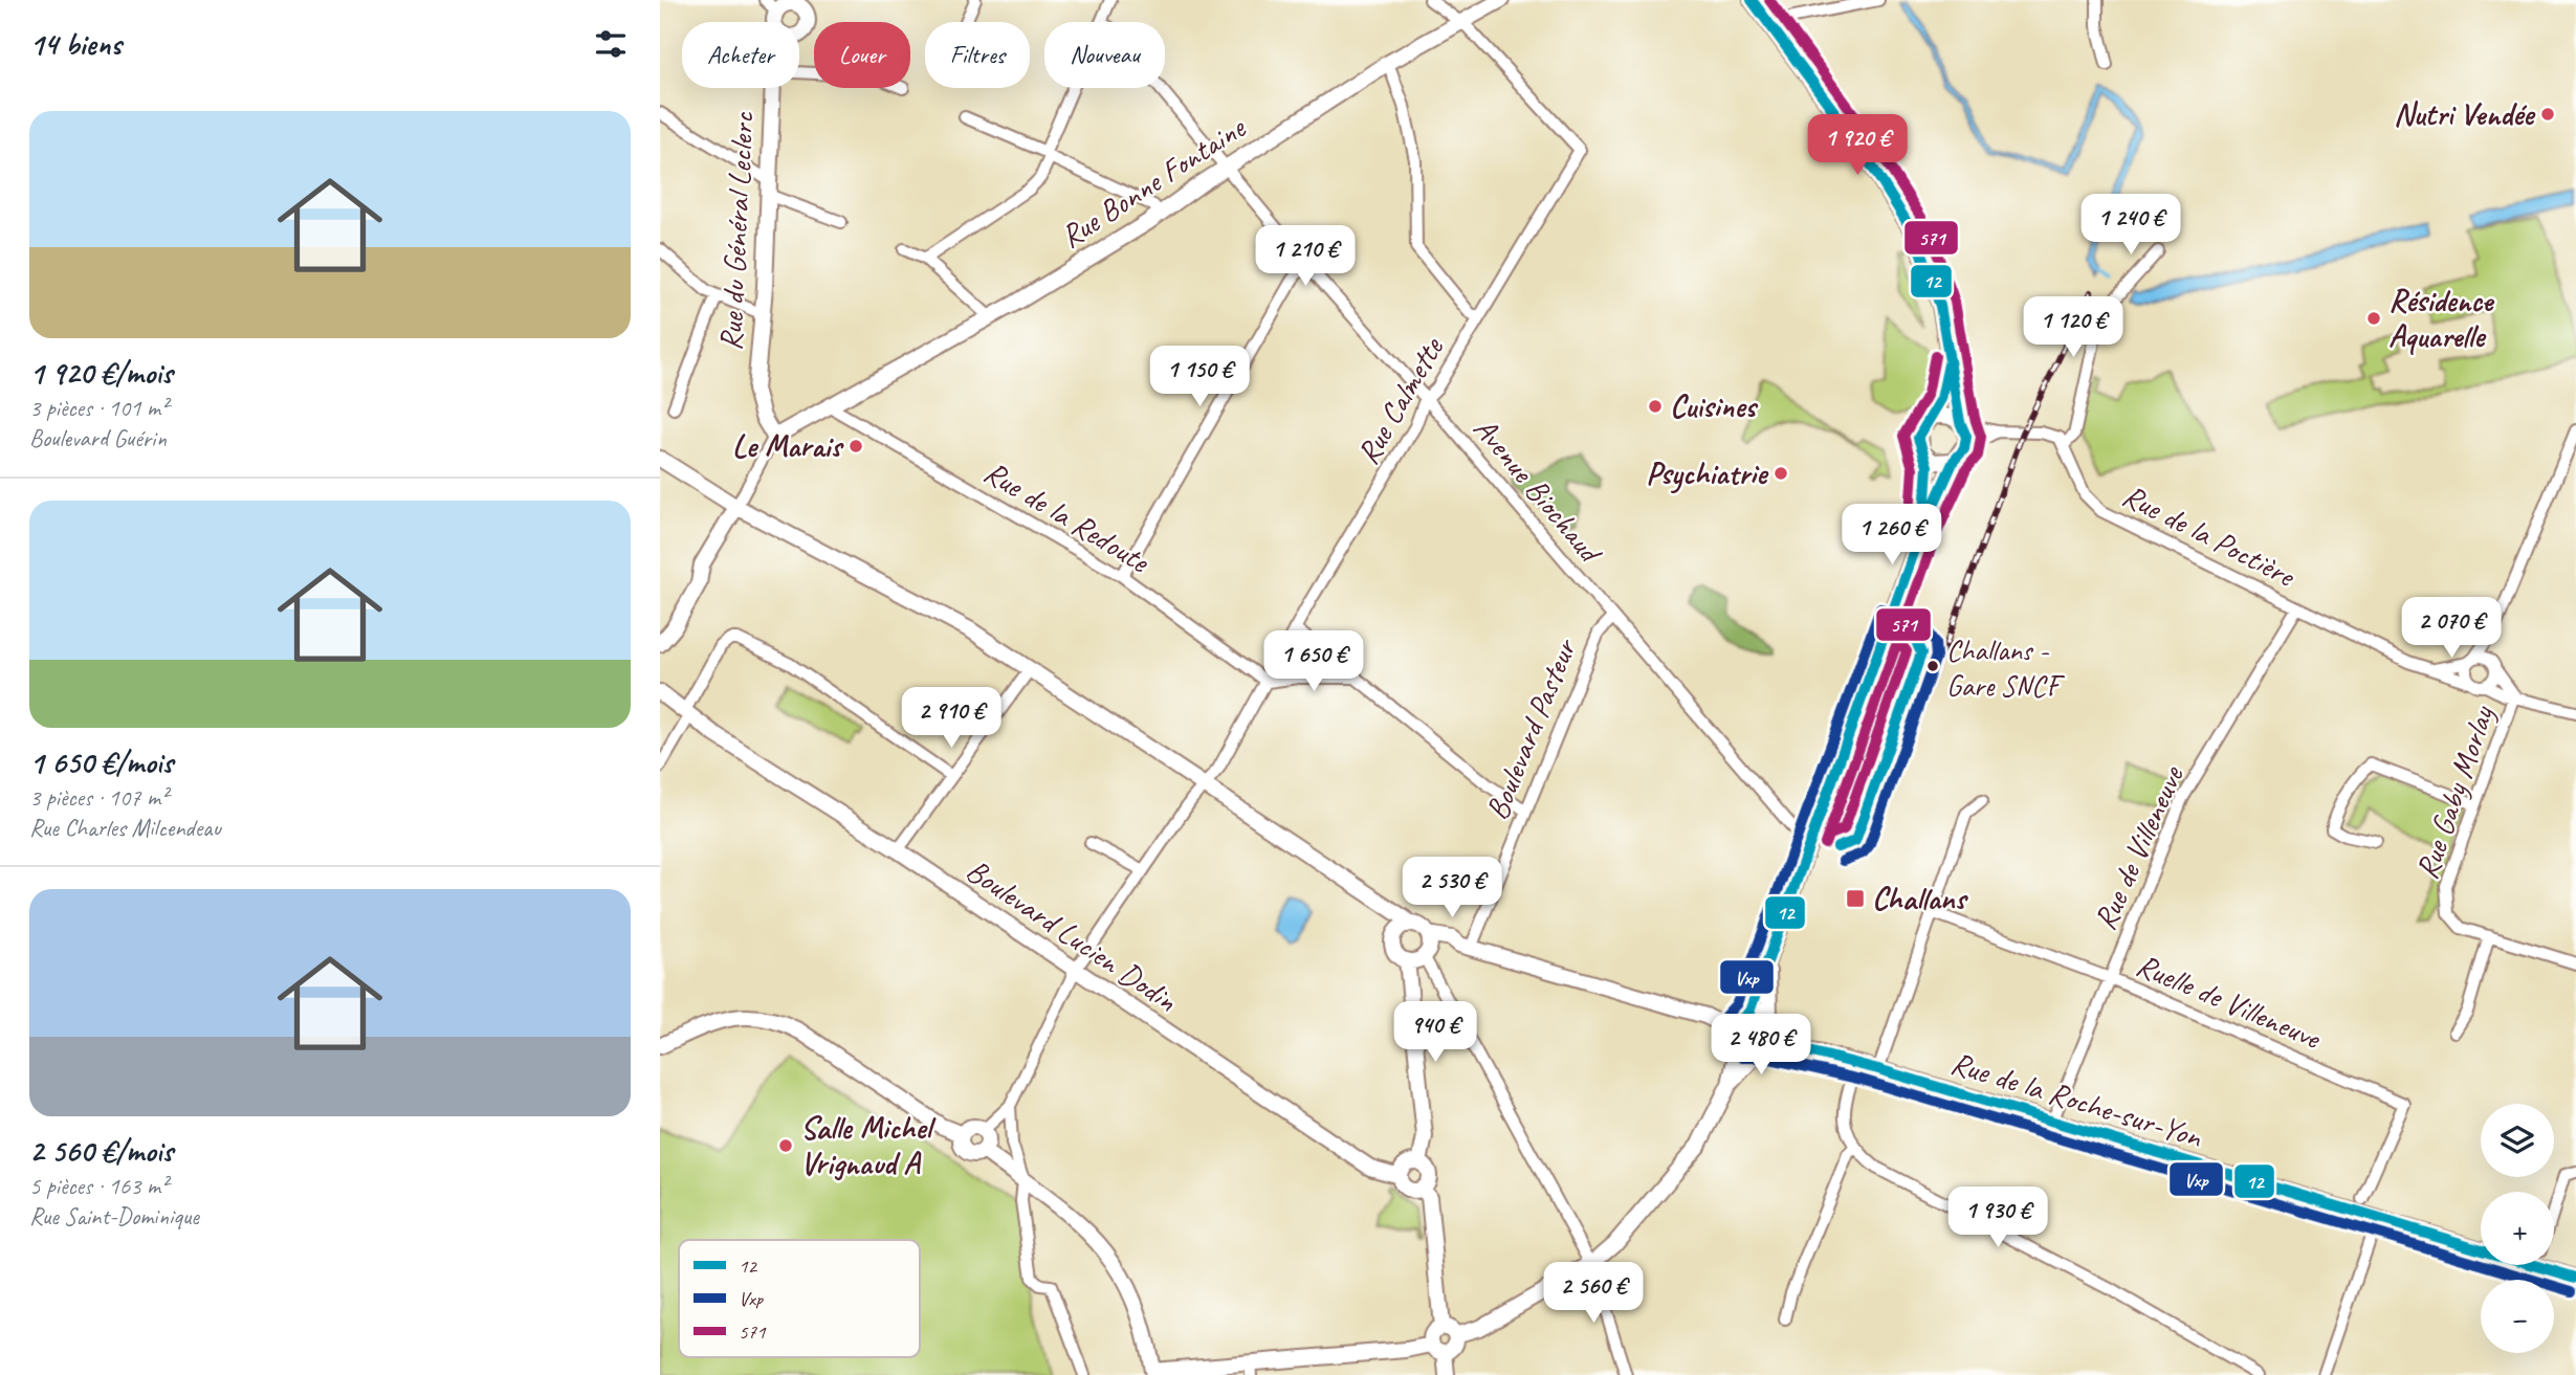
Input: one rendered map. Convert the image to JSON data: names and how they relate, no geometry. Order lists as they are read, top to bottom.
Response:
{
  "streets": {
    "street": [
      "Rue Bonne Fontaine",
      "Rue du Général Leclerc",
      "Rue Calmette",
      "Avenue Biochaud",
      "Rue de la Redoute",
      "Rue de la Poctière",
      "Boulevard Pasteur",
      "Rue Gaby Morlay",
      "Rue de Villeneuve",
      "Boulevard Lucien Dodin",
      "Ruelle de Villeneuve",
      "Rue de la Roche-sur-Yon"
    ]
  },
  "crossings": [
    ["Rue Bonne Fontaine", "Rue du Général Leclerc"],
    ["Rue Bonne Fontaine", "Rue Calmette"],
    ["Rue Bonne Fontaine", "Avenue Biochaud"],
    ["Rue Bonne Fontaine", "Rue de la Redoute"],
    ["Rue Calmette", "Avenue Biochaud"],
    ["Rue Calmette", "Rue de la Redoute"],
    ["Rue Calmette", "Boulevard Lucien Dodin"],
    ["Avenue Biochaud", "Boulevard Pasteur"],
    ["Rue de la Poctière", "Rue Gaby Morlay"],
    ["Rue de la Poctière", "Rue de Villeneuve"],
    ["Rue de Villeneuve", "Ruelle de Villeneuve"],
    ["Rue de Villeneuve", "Rue de la Roche-sur-Yon"]
  ],
  "places": {
    "other": [
      "Nutri Vendée",
      "Résidence Aquarelle",
      "Cuisines",
      "Le Marais",
      "Psychiatrie",
      "Challans - Gare SNCF",
      "Salle Michel Vrignaud A"
    ],
    "transit": ["Challans"]
  },
  "lines": ["transit line 12", "transit line 571", "transit line Vxp"],
  "legend": ["12", "Vxp", "571"],
  "page": {
    "heading": "14 biens",
    "chip": [
      "Acheter",
      "Louer",
      "Filtres",
      "Nouveau"
    ],
    "list": [
      {
        "name": "1 920 €/mois",
        "note": "3 pièces · 101 m² · Boulevard Guérin"
      },
      {
        "name": "1 650 €/mois",
        "note": "3 pièces · 107 m² · Rue Charles Milcendeau"
      },
      {
        "name": "2 560 €/mois",
        "note": "5 pièces · 163 m² · Rue Saint-Dominique"
      }
    ],
    "price": [
      "1 920 €",
      "1 240 €",
      "1 210 €",
      "1 120 €",
      "1 150 €",
      "1 260 €",
      "2 070 €",
      "1 650 €",
      "2 910 €",
      "2 530 €",
      "940 €",
      "2 480 €",
      "1 930 €",
      "2 560 €"
    ],
    "map_buttons": ["+", "−"]
  }
}
